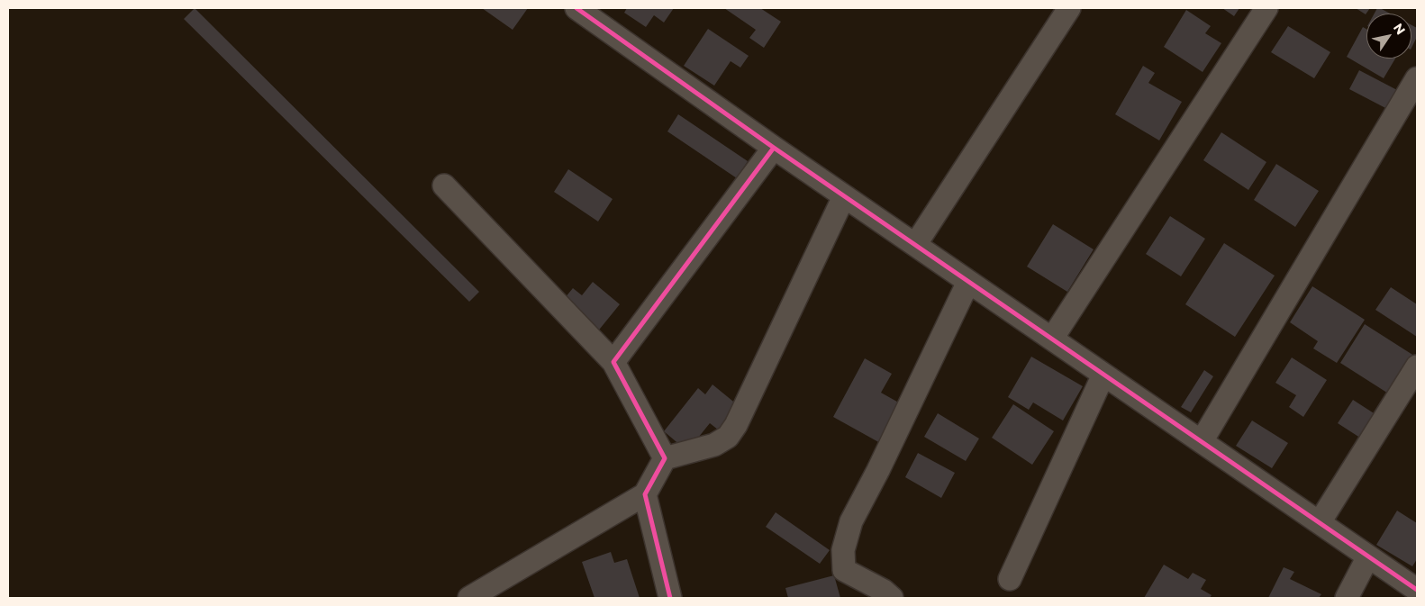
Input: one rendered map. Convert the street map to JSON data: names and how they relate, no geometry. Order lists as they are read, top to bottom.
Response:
{
  "north": "top right"
}
